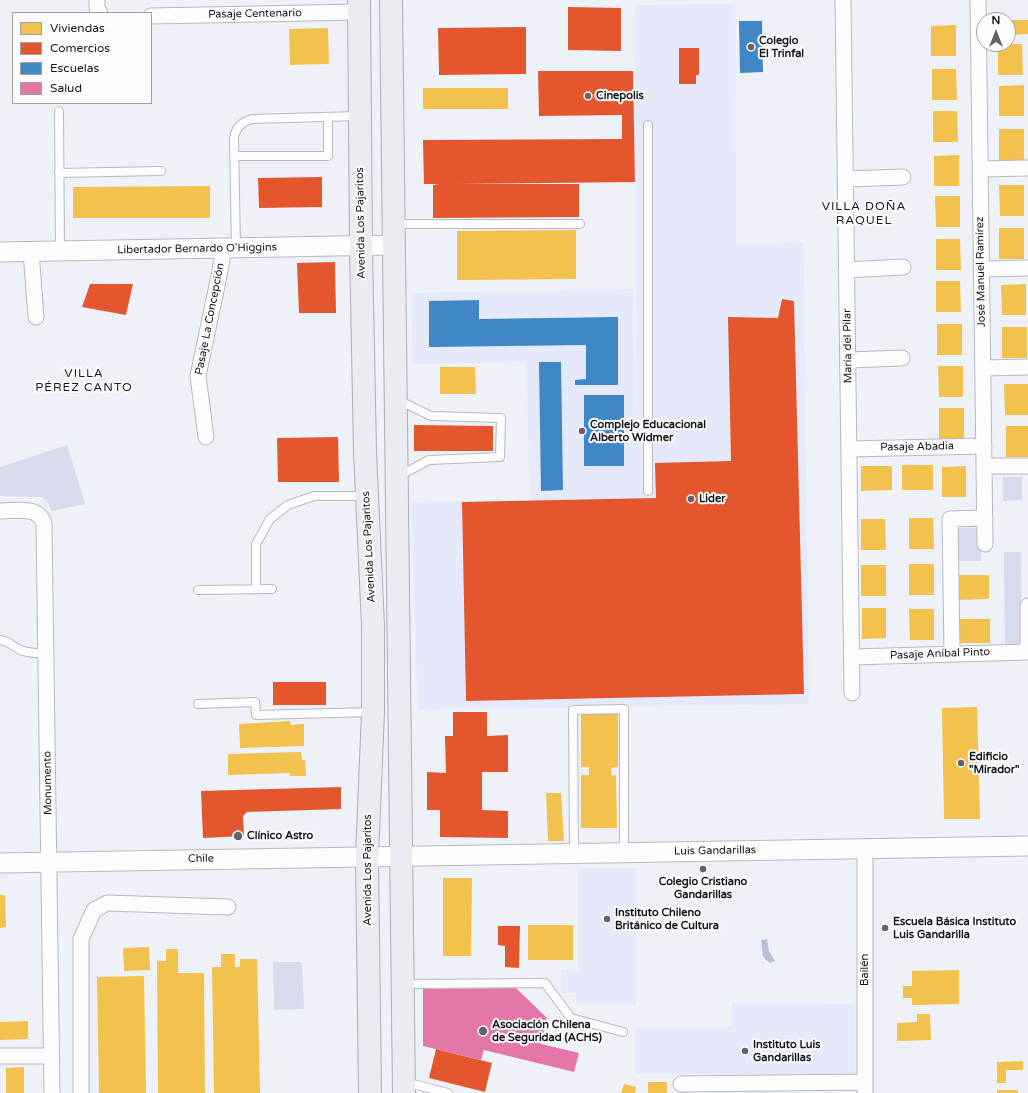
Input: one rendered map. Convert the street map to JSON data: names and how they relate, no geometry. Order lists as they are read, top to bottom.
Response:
{
  "streets": {
    "main road": ["Avenida Los Pajaritos"],
    "street": [
      "Pasaje Centenario",
      "Libertador Bernardo O'Higgins",
      "José Manuel Ramírez",
      "Pasaje La Concepción",
      "María del Pilar",
      "Pasaje Abadia",
      "Pasaje Aníbal Pinto",
      "Monumento",
      "Luis Gandarillas",
      "Chile",
      "Bailén"
    ]
  },
  "crossings": [
    ["Pasaje Centenario", "Avenida Los Pajaritos"],
    ["Avenida Los Pajaritos", "Libertador Bernardo O'Higgins"],
    ["Avenida Los Pajaritos", "Chile"],
    ["Libertador Bernardo O'Higgins", "Pasaje La Concepción"],
    ["José Manuel Ramírez", "Pasaje Abadia"],
    ["María del Pilar", "Pasaje Abadia"],
    ["María del Pilar", "Pasaje Aníbal Pinto"],
    ["Monumento", "Chile"],
    ["Luis Gandarillas", "Chile"],
    ["Luis Gandarillas", "Bailén"]
  ],
  "districts": ["VILLA DOÑA RAQUEL", "VILLA PÉREZ CANTO"],
  "places": [
    "Colegio El Trinfal",
    "Cinepolis",
    "Complejo Educacional Alberto Widmer",
    "Lider",
    "Edificio \"Mirador\"",
    "Clínico Astro",
    "Colegio Cristiano Gandarillas",
    "Instituto Chileno Británico de Cultura",
    "Escuela Básica Instituto Luis Gandarilla",
    "Asociación Chilena de Seguridad (ACHS)",
    "Instituto Luis Gandarillas"
  ],
  "legend": [
    "Viviendas",
    "Comercios",
    "Escuelas",
    "Salud"
  ],
  "north": "top"
}
